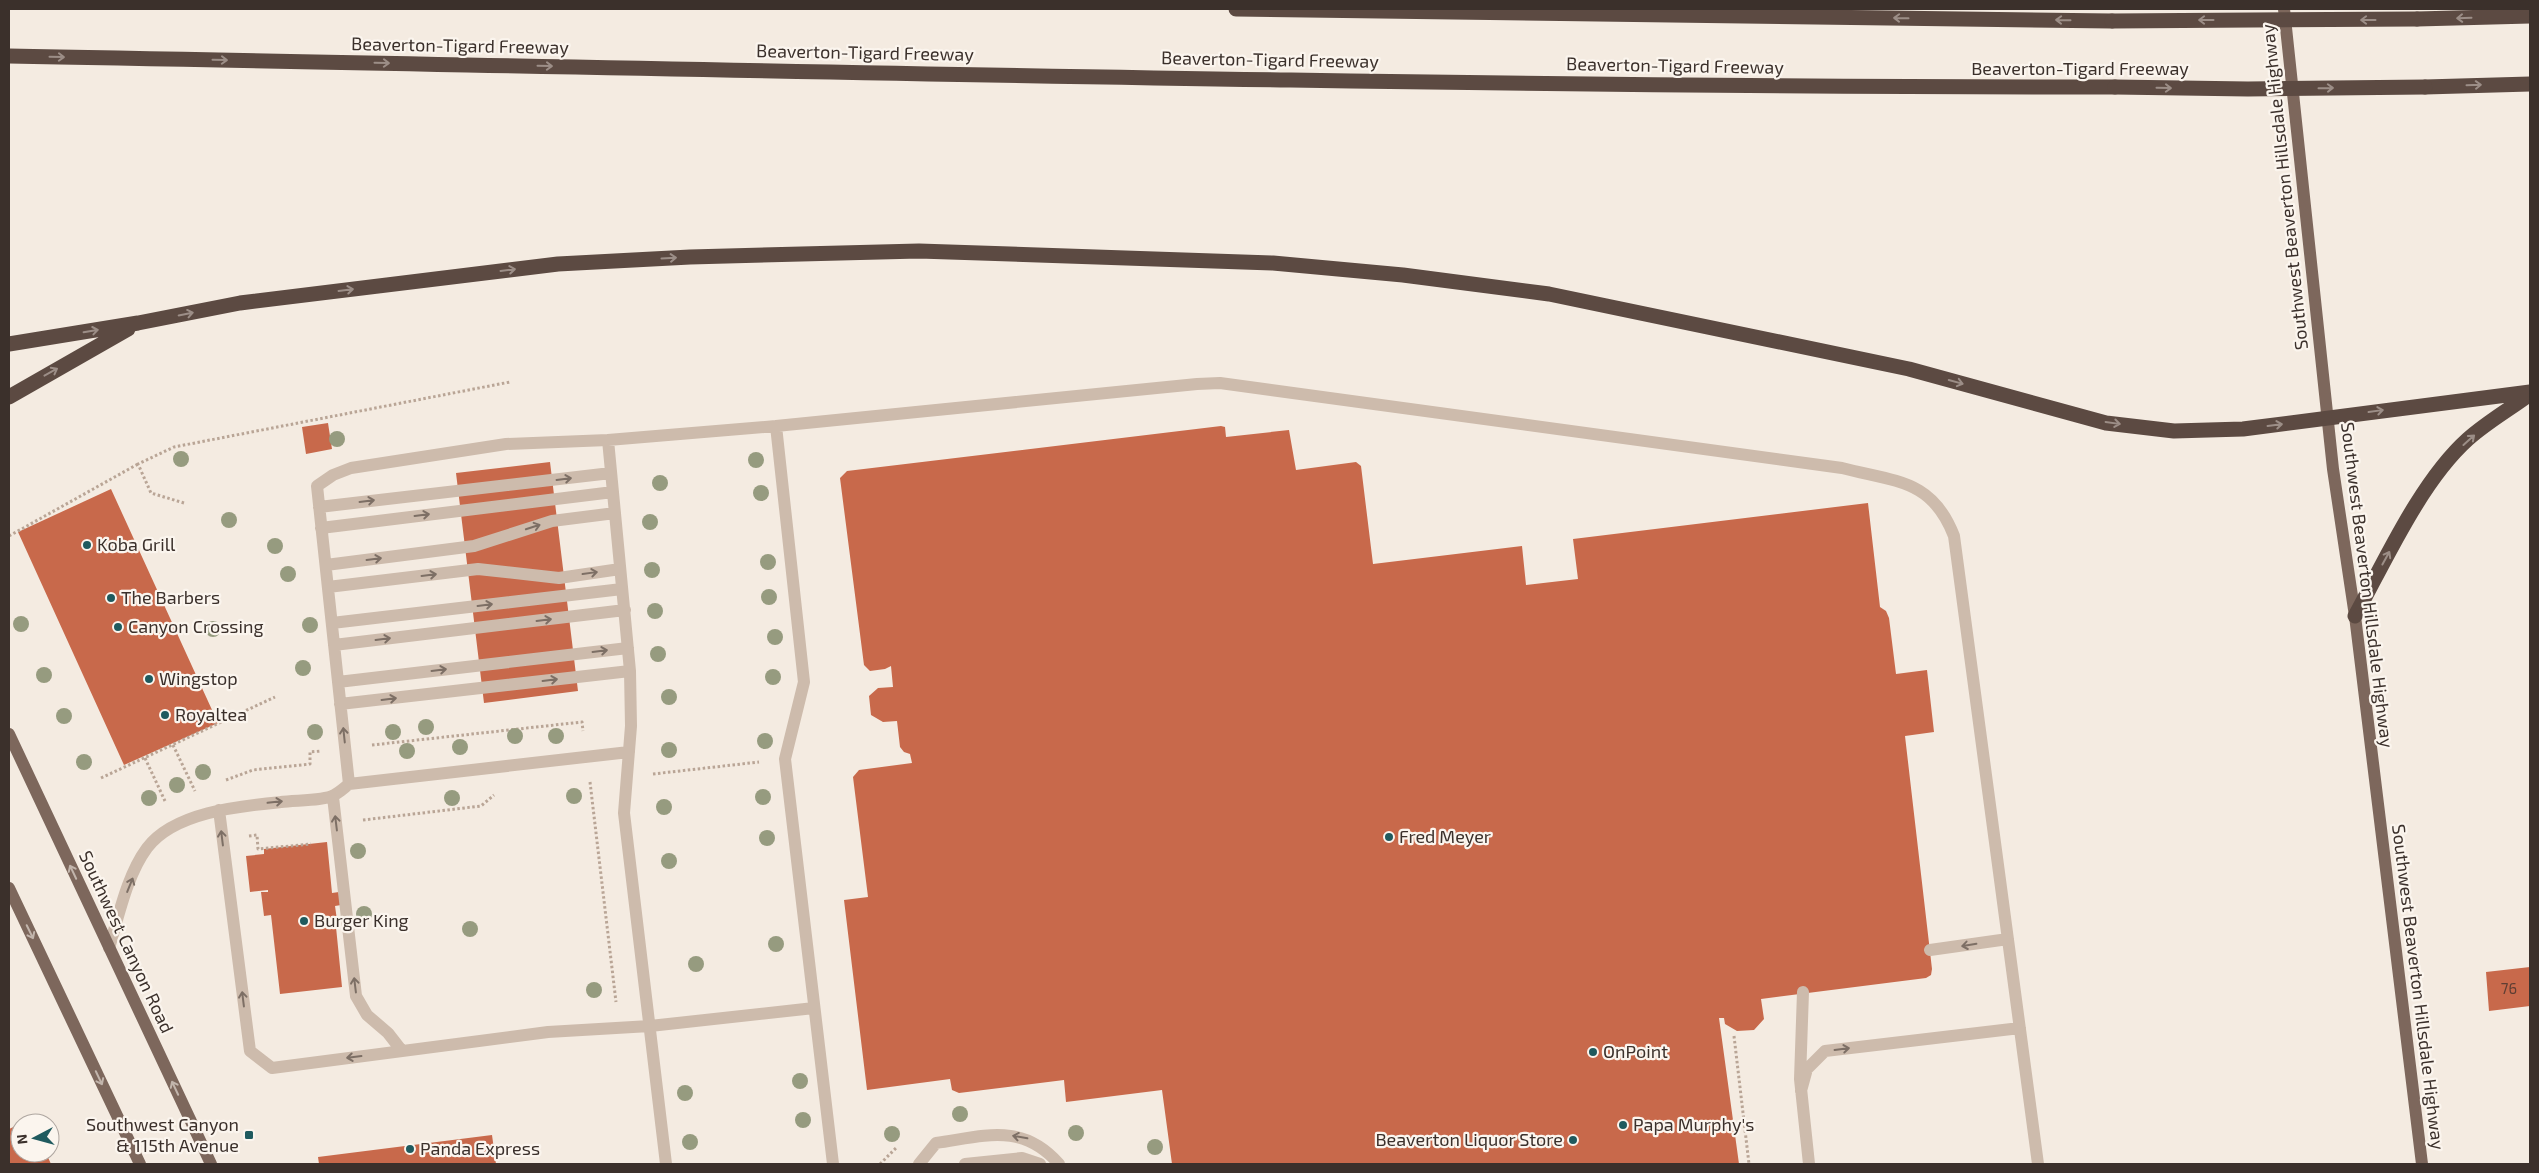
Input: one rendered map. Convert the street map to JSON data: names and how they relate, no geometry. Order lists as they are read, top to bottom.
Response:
{
  "streets": {
    "highway": ["Beaverton-Tigard Freeway"],
    "main road": ["Southwest Beaverton Hillsdale Highway", "Southwest Canyon Road"]
  },
  "places": {
    "other": [
      "Koba Grill",
      "The Barbers",
      "Canyon Crossing",
      "Wingstop",
      "Royaltea",
      "Fred Meyer",
      "Burger King",
      "OnPoint",
      "Papa Murphy's",
      "Beaverton Liquor Store",
      "Panda Express"
    ],
    "transit": ["Southwest Canyon & 115th Avenue"]
  },
  "house_numbers": ["76"],
  "north": "left"
}
